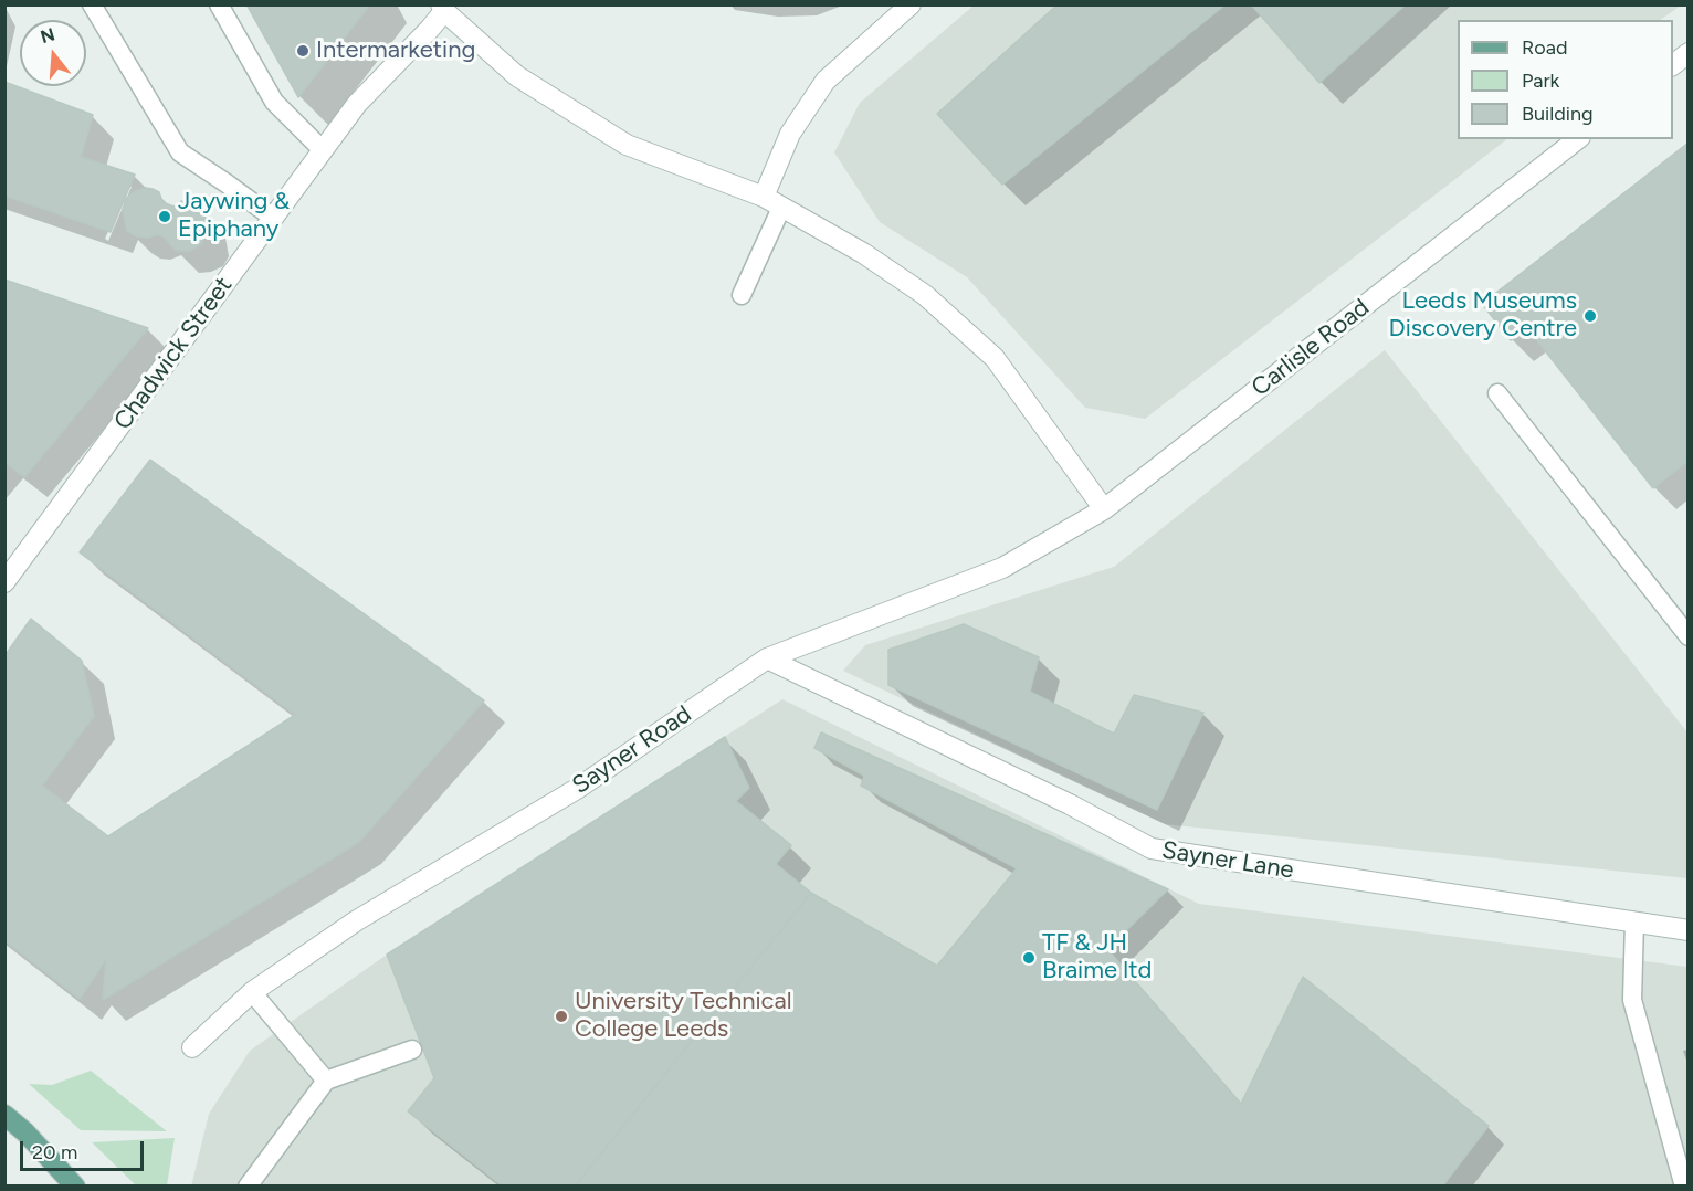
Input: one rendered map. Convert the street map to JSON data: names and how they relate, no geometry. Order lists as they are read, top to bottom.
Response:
{
  "streets": {
    "street": [
      "Carlisle Road",
      "Chadwick Street",
      "Sayner Road",
      "Sayner Lane"
    ]
  },
  "crossings": [
    ["Carlisle Road", "Sayner Road"],
    ["Sayner Road", "Sayner Lane"]
  ],
  "places": [
    "Intermarketing",
    "Jaywing & Epiphany",
    "Leeds Museums Discovery Centre",
    "TF & JH Braime ltd",
    "University Technical College Leeds"
  ],
  "legend": ["Road", "Park", "Building"],
  "scale_bar": "20 m",
  "north": "top"
}
